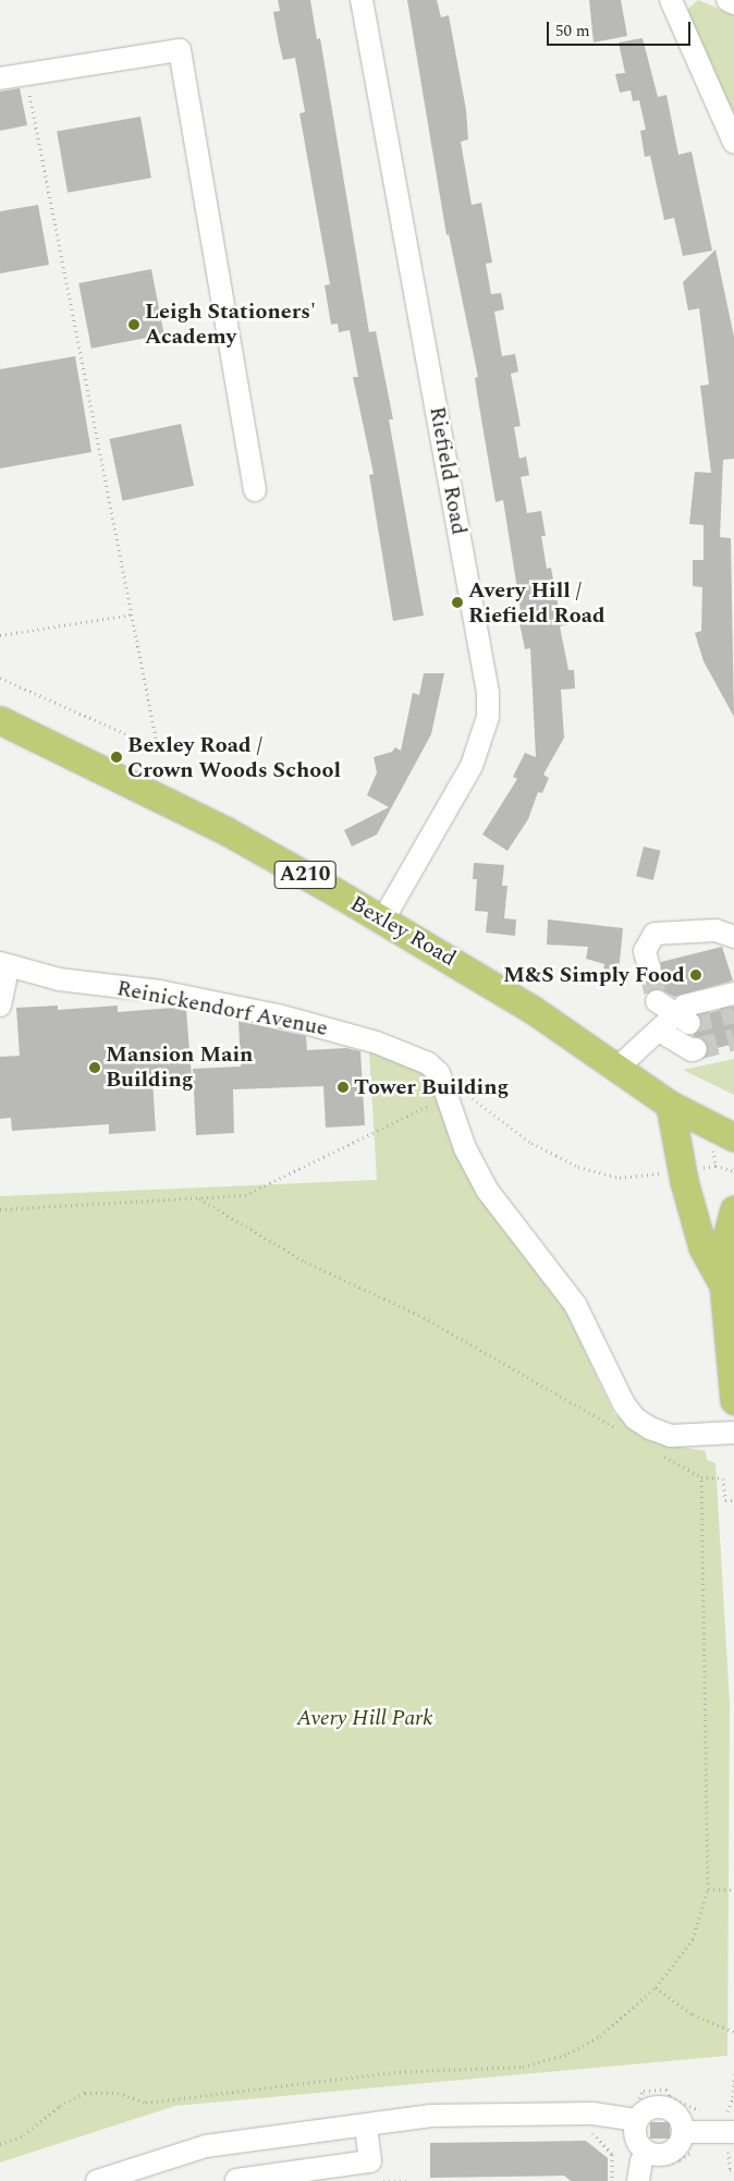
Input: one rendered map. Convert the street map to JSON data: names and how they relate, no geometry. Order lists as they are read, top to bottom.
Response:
{
  "streets": {
    "main road": ["A210", "Bexley Road"],
    "street": ["Riefield Road", "Reinickendorf Avenue"]
  },
  "crossings": [
    ["Riefield Road", "Bexley Road"]
  ],
  "parks": ["Avery Hill Park"],
  "places": [
    "Leigh Stationers' Academy",
    "Avery Hill / Riefield Road",
    "Bexley Road / Crown Woods School",
    "M&S Simply Food",
    "Mansion Main Building",
    "Tower Building"
  ],
  "scale_bar": "50 m"
}
